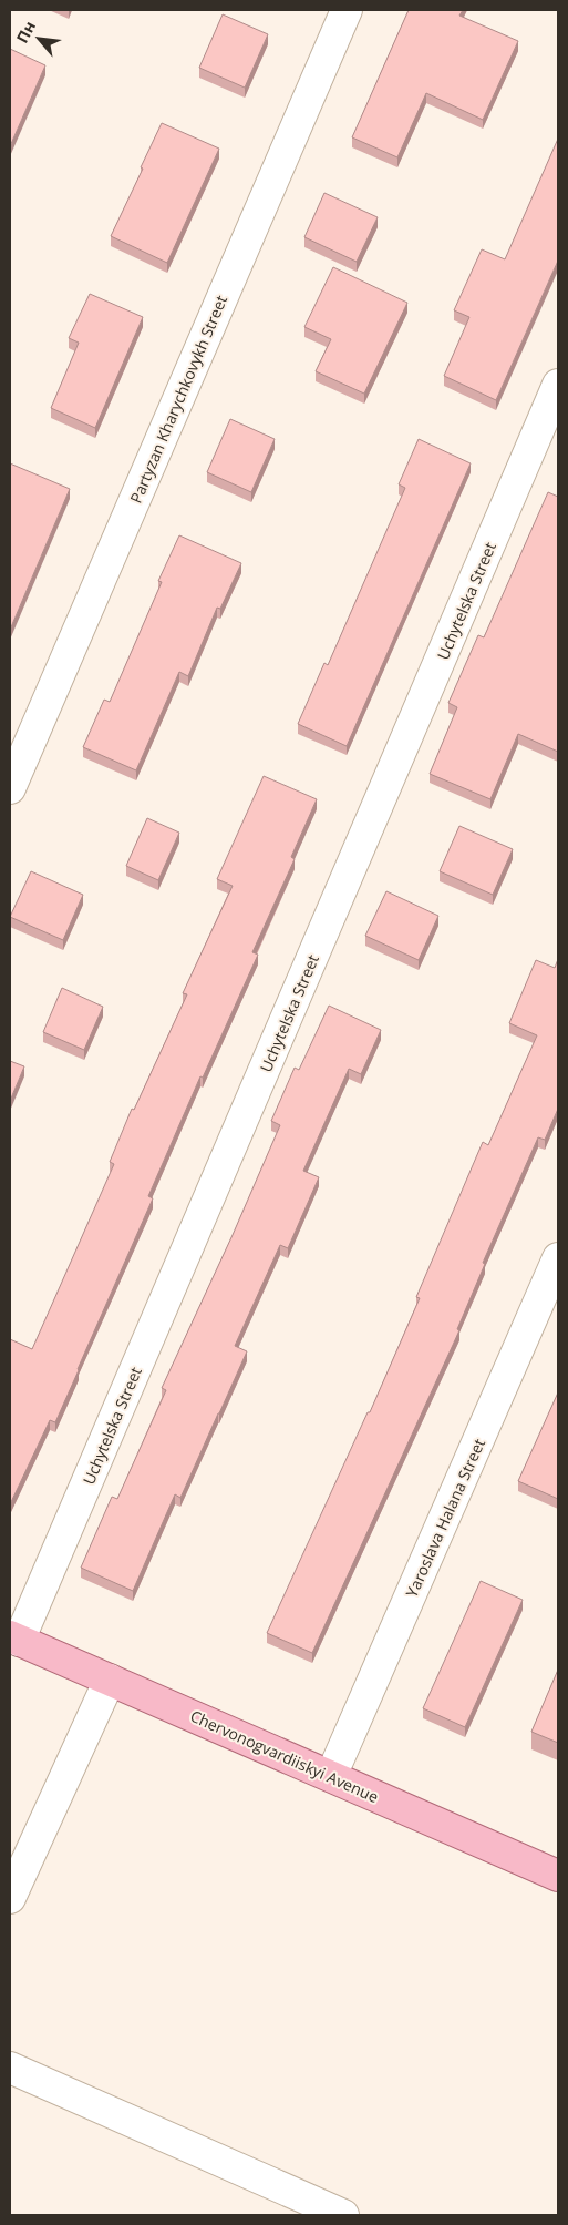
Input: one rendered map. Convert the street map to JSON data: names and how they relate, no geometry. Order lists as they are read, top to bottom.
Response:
{
  "streets": {
    "main road": ["Chervonogvardiiskyi Avenue"],
    "street": ["Partyzan Kharychkovykh Street", "Uchytelska Street", "Yaroslava Halana Street"]
  },
  "crossings": [
    ["Uchytelska Street", "Chervonogvardiiskyi Avenue"],
    ["Yaroslava Halana Street", "Chervonogvardiiskyi Avenue"]
  ],
  "north": "top left"
}
